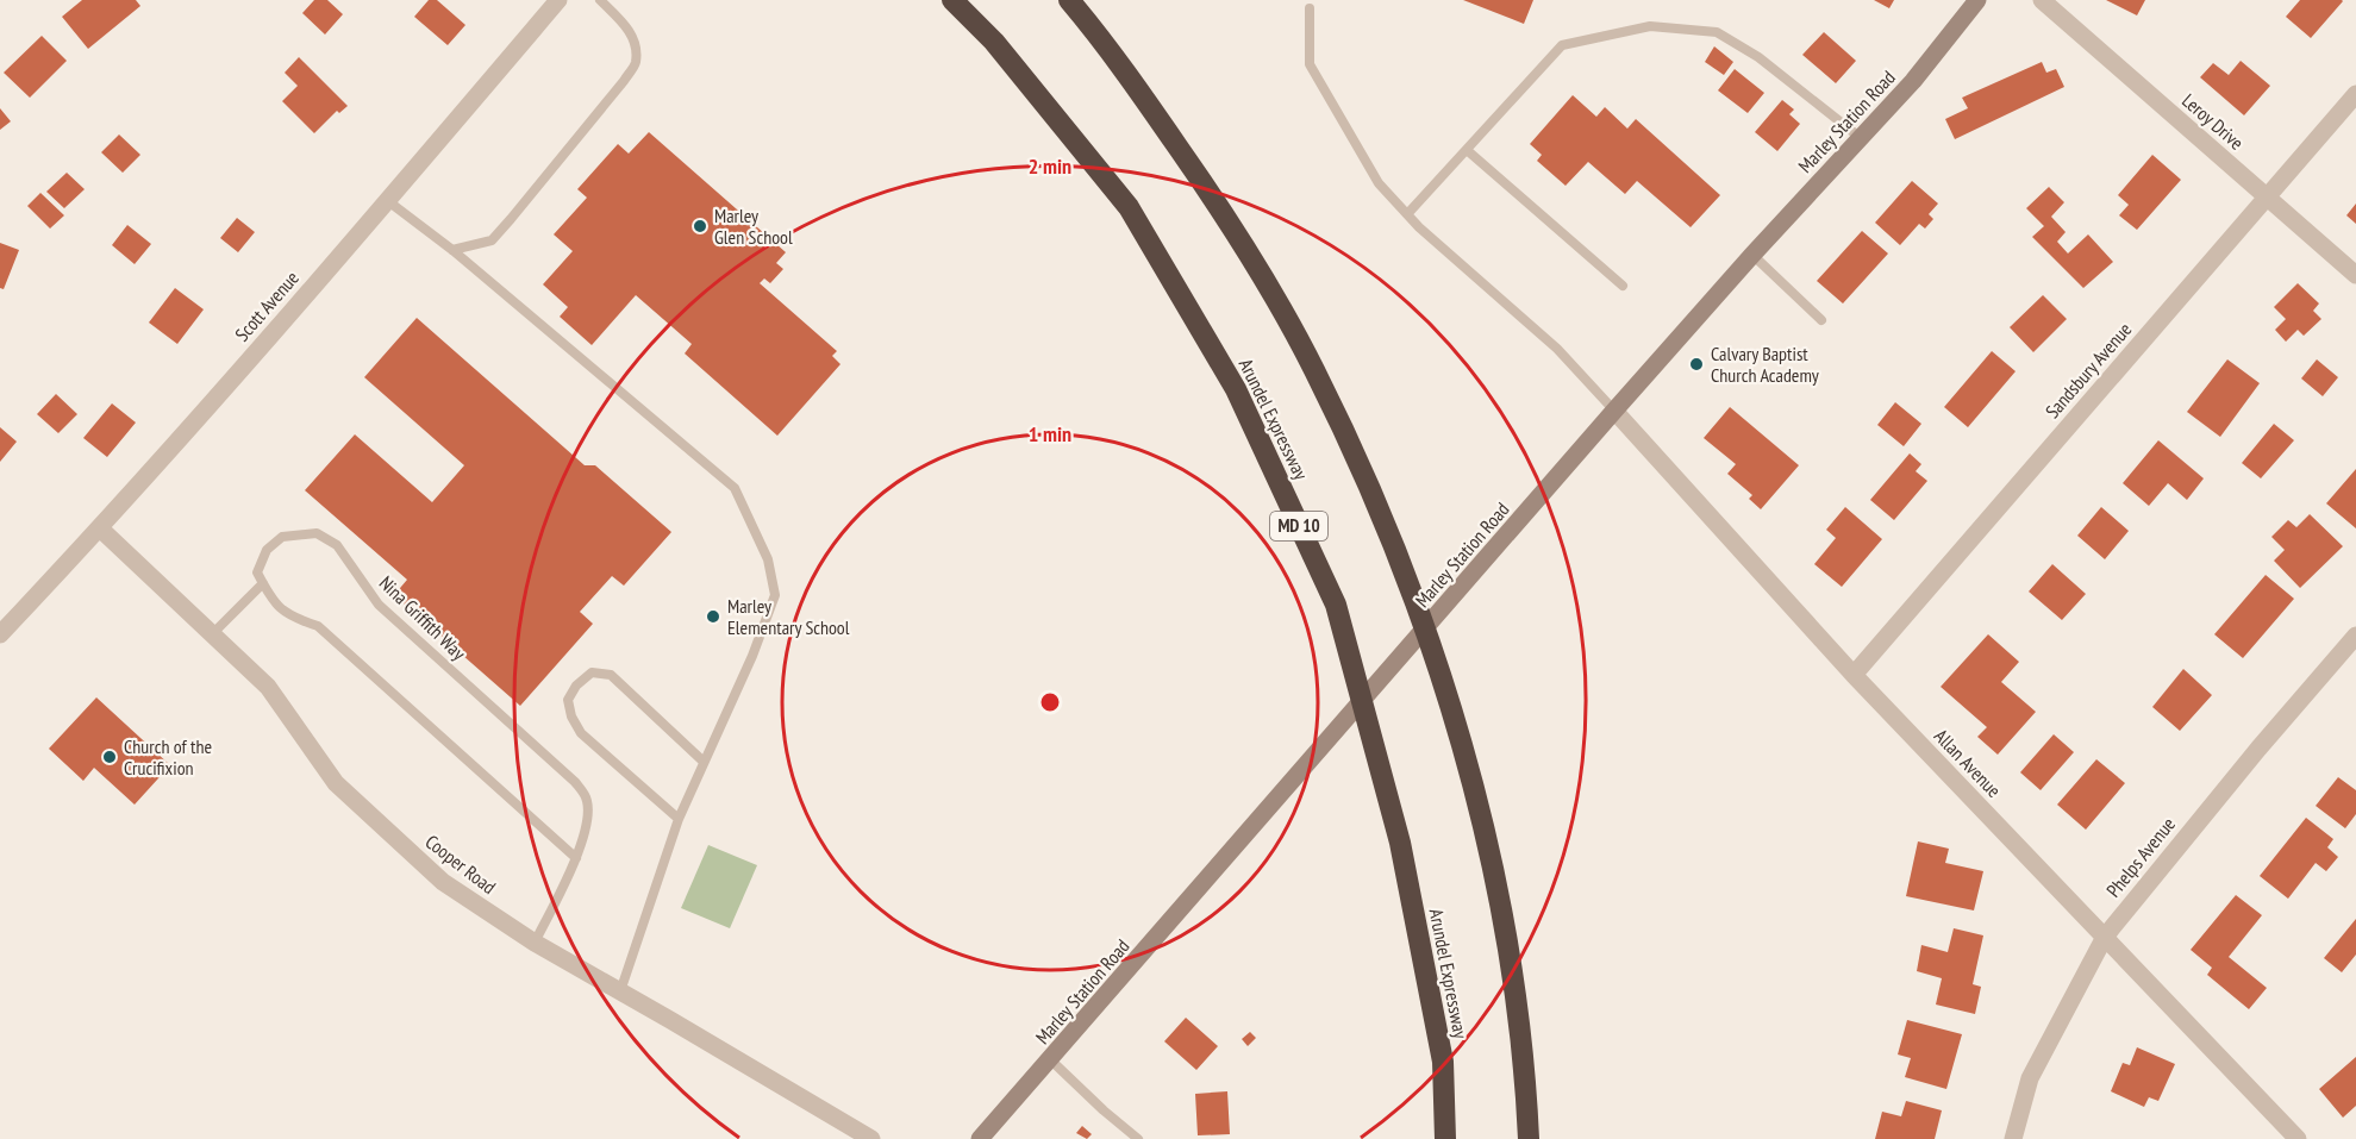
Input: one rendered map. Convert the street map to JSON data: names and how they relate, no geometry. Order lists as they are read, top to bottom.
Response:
{
  "streets": {
    "highway": ["Arundel Expressway", "MD 10"],
    "main road": ["Marley Station Road"],
    "street": [
      "Leroy Drive",
      "Scott Avenue",
      "Sandsbury Avenue",
      "Allan Avenue",
      "Phelps Avenue",
      "Cooper Road"
    ],
    "lane": ["Nina Griffith Way"]
  },
  "crossings": [
    ["Marley Station Road", "Allan Avenue"],
    ["Leroy Drive", "Sandsbury Avenue"],
    ["Scott Avenue", "Cooper Road"],
    ["Sandsbury Avenue", "Allan Avenue"],
    ["Nina Griffith Way", "Cooper Road"],
    ["Allan Avenue", "Phelps Avenue"]
  ],
  "places": [
    "Marley Glen School",
    "Calvary Baptist Church Academy",
    "Marley Elementary School",
    "Church of the Crucifixion"
  ],
  "rings": ["2 min", "1 min"]
}
